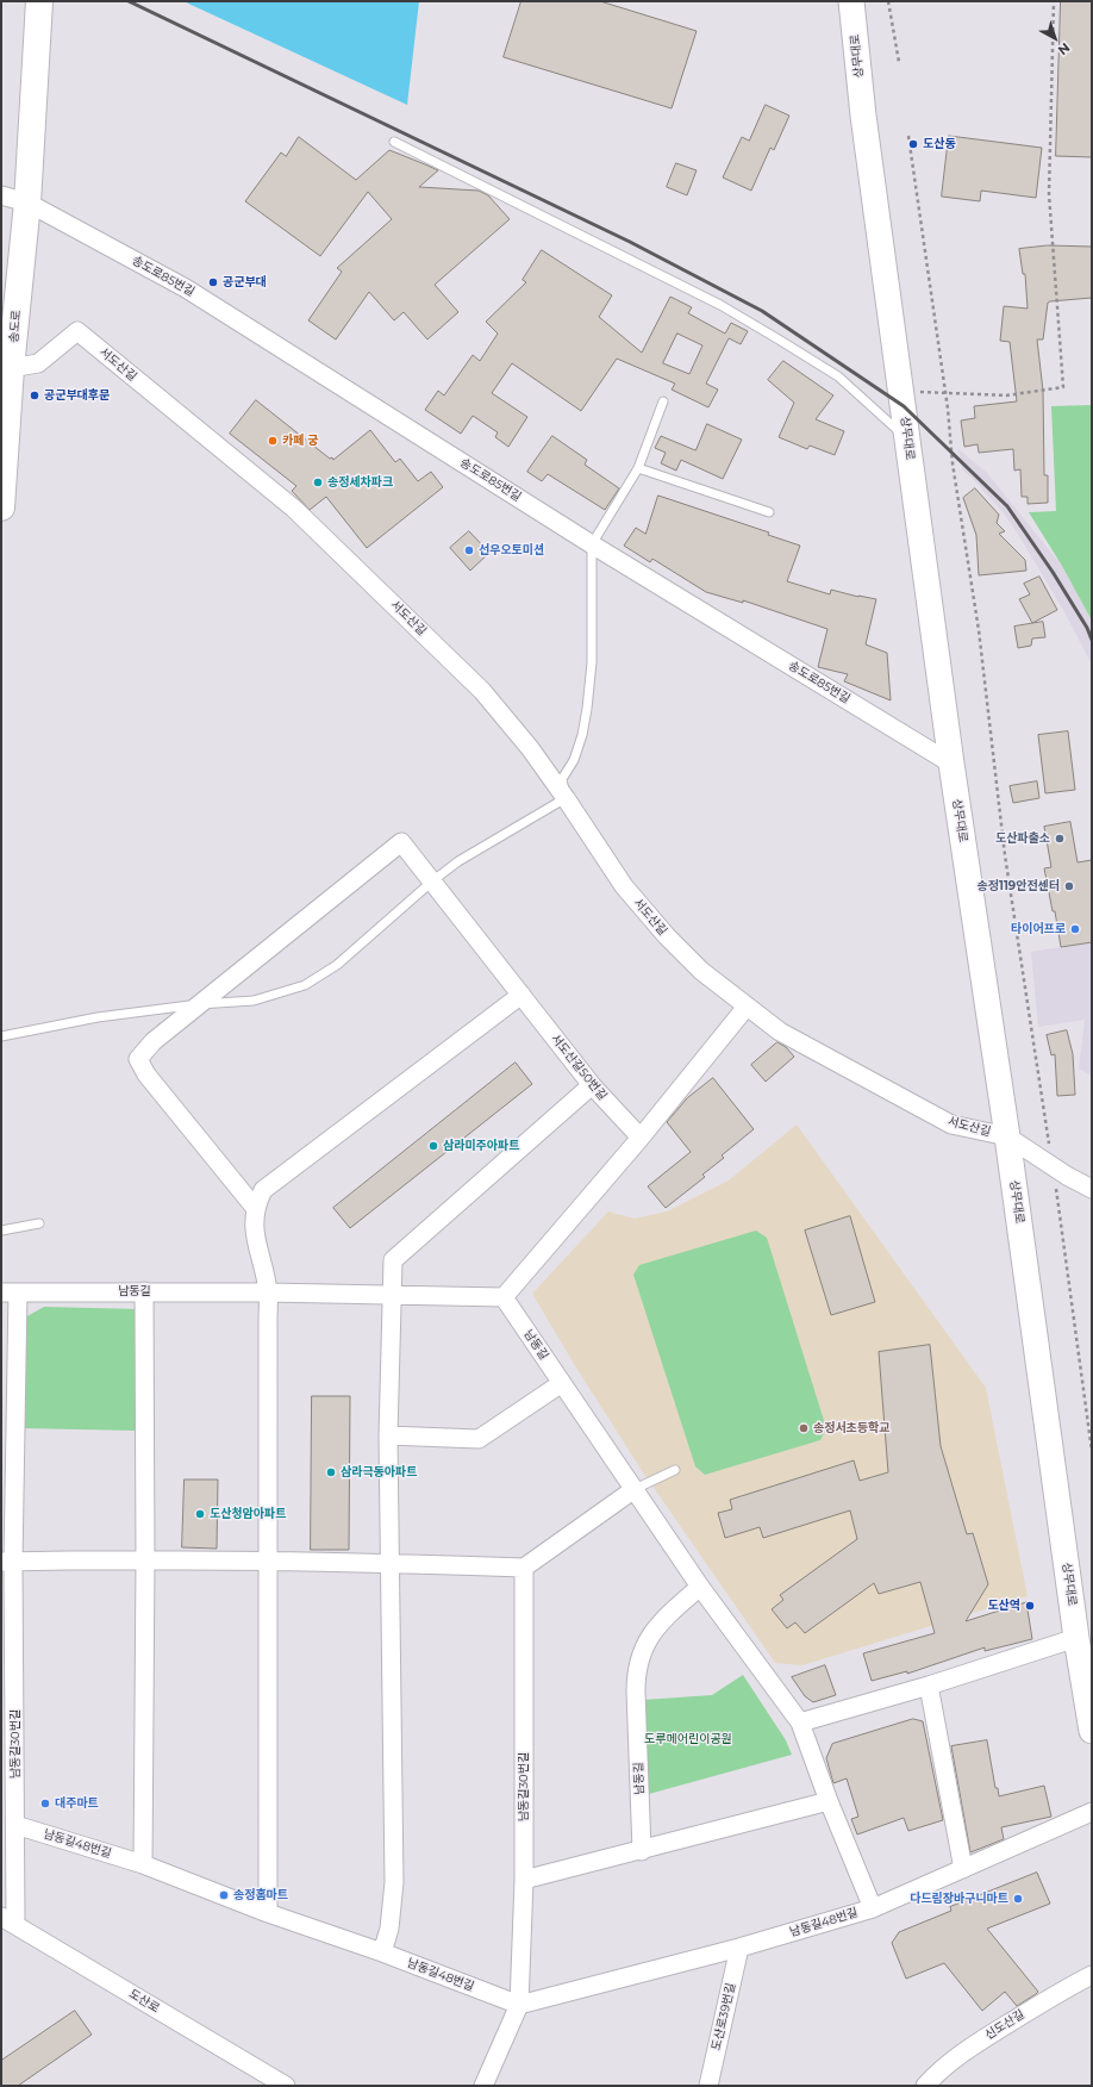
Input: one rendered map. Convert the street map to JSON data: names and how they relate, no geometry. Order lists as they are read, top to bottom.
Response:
{
  "streets": {
    "main road": ["상무대로", "송도로"],
    "street": [
      "송도로85번길",
      "서도산길",
      "서도산길50번길",
      "남동길",
      "남동길30번길",
      "남동길48번길",
      "도산로",
      "도산로39번길",
      "신도산길"
    ]
  },
  "crossings": [
    ["상무대로", "송도로85번길"],
    ["상무대로", "서도산길"],
    ["송도로85번길", "송도로"],
    ["송도로", "서도산길"],
    ["남동길", "남동길30번길"],
    ["남동길", "남동길48번길"],
    ["남동길30번길", "남동길48번길"],
    ["남동길30번길", "도산로"],
    ["남동길48번길", "도산로39번길"]
  ],
  "parks": ["도루메어린이공원"],
  "places": [
    "도산동",
    "공군부대",
    "공군부대후문",
    "카페 궁",
    "송정세차파크",
    "선우오토미션",
    "도산파출소",
    "송정119안전센터",
    "타이어프로",
    "삼라미주아파트",
    "송정서초등학교",
    "삼라극동아파트",
    "도산청암아파트",
    "도산역",
    "대주마트",
    "송정홈마트",
    "다드림장바구니마트"
  ],
  "north": "bottom right"
}
